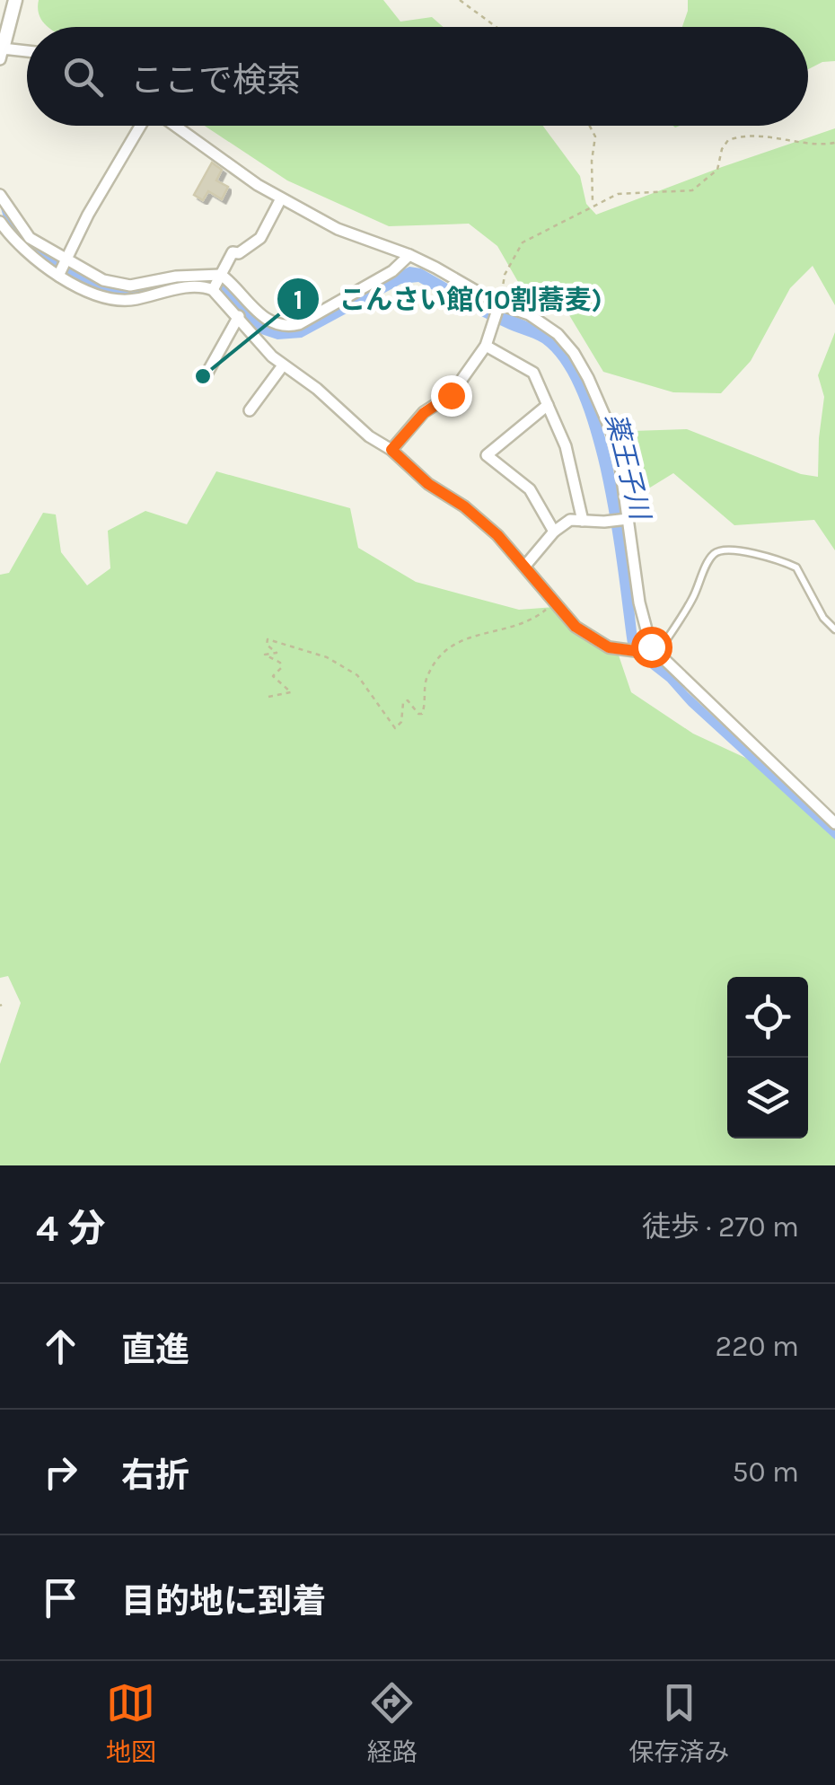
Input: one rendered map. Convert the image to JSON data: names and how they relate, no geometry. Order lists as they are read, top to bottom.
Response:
{
  "water": ["薬王子川"],
  "places": ["こんさい館(10割蕎麦)"],
  "page": {
    "search": "ここで検索",
    "heading": ["4 分", "徒歩 · 270 m"],
    "list": [
      ["直進", "220 m"],
      ["右折", "50 m"],
      "目的地に到着"
    ],
    "nav": ["地図", "経路", "保存済み"]
  }
}
